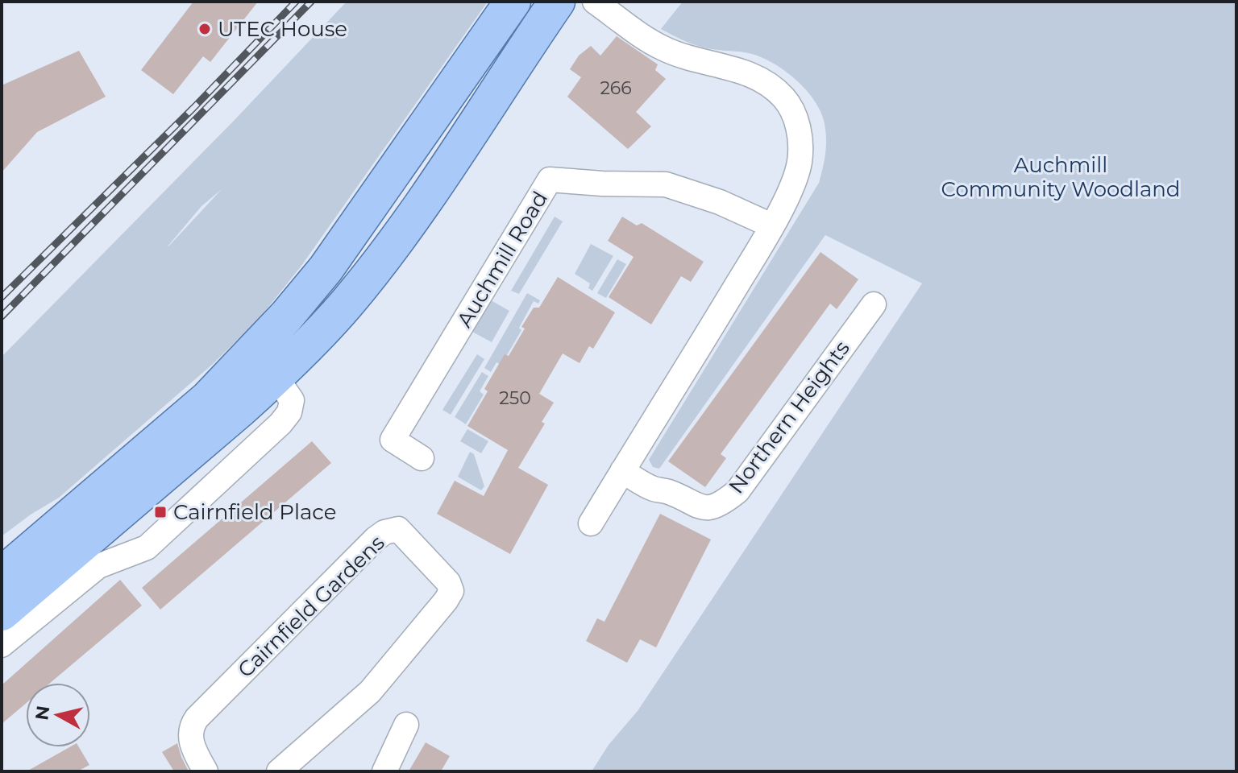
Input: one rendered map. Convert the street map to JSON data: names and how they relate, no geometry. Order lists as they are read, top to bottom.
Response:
{
  "streets": {
    "street": ["Auchmill Road", "Northern Heights", "Cairnfield Gardens"]
  },
  "parks": ["Auchmill Community Woodland"],
  "places": {
    "other": ["UTEC House"],
    "transit": ["Cairnfield Place"]
  },
  "house_numbers": ["266", "250"],
  "north": "left"
}
